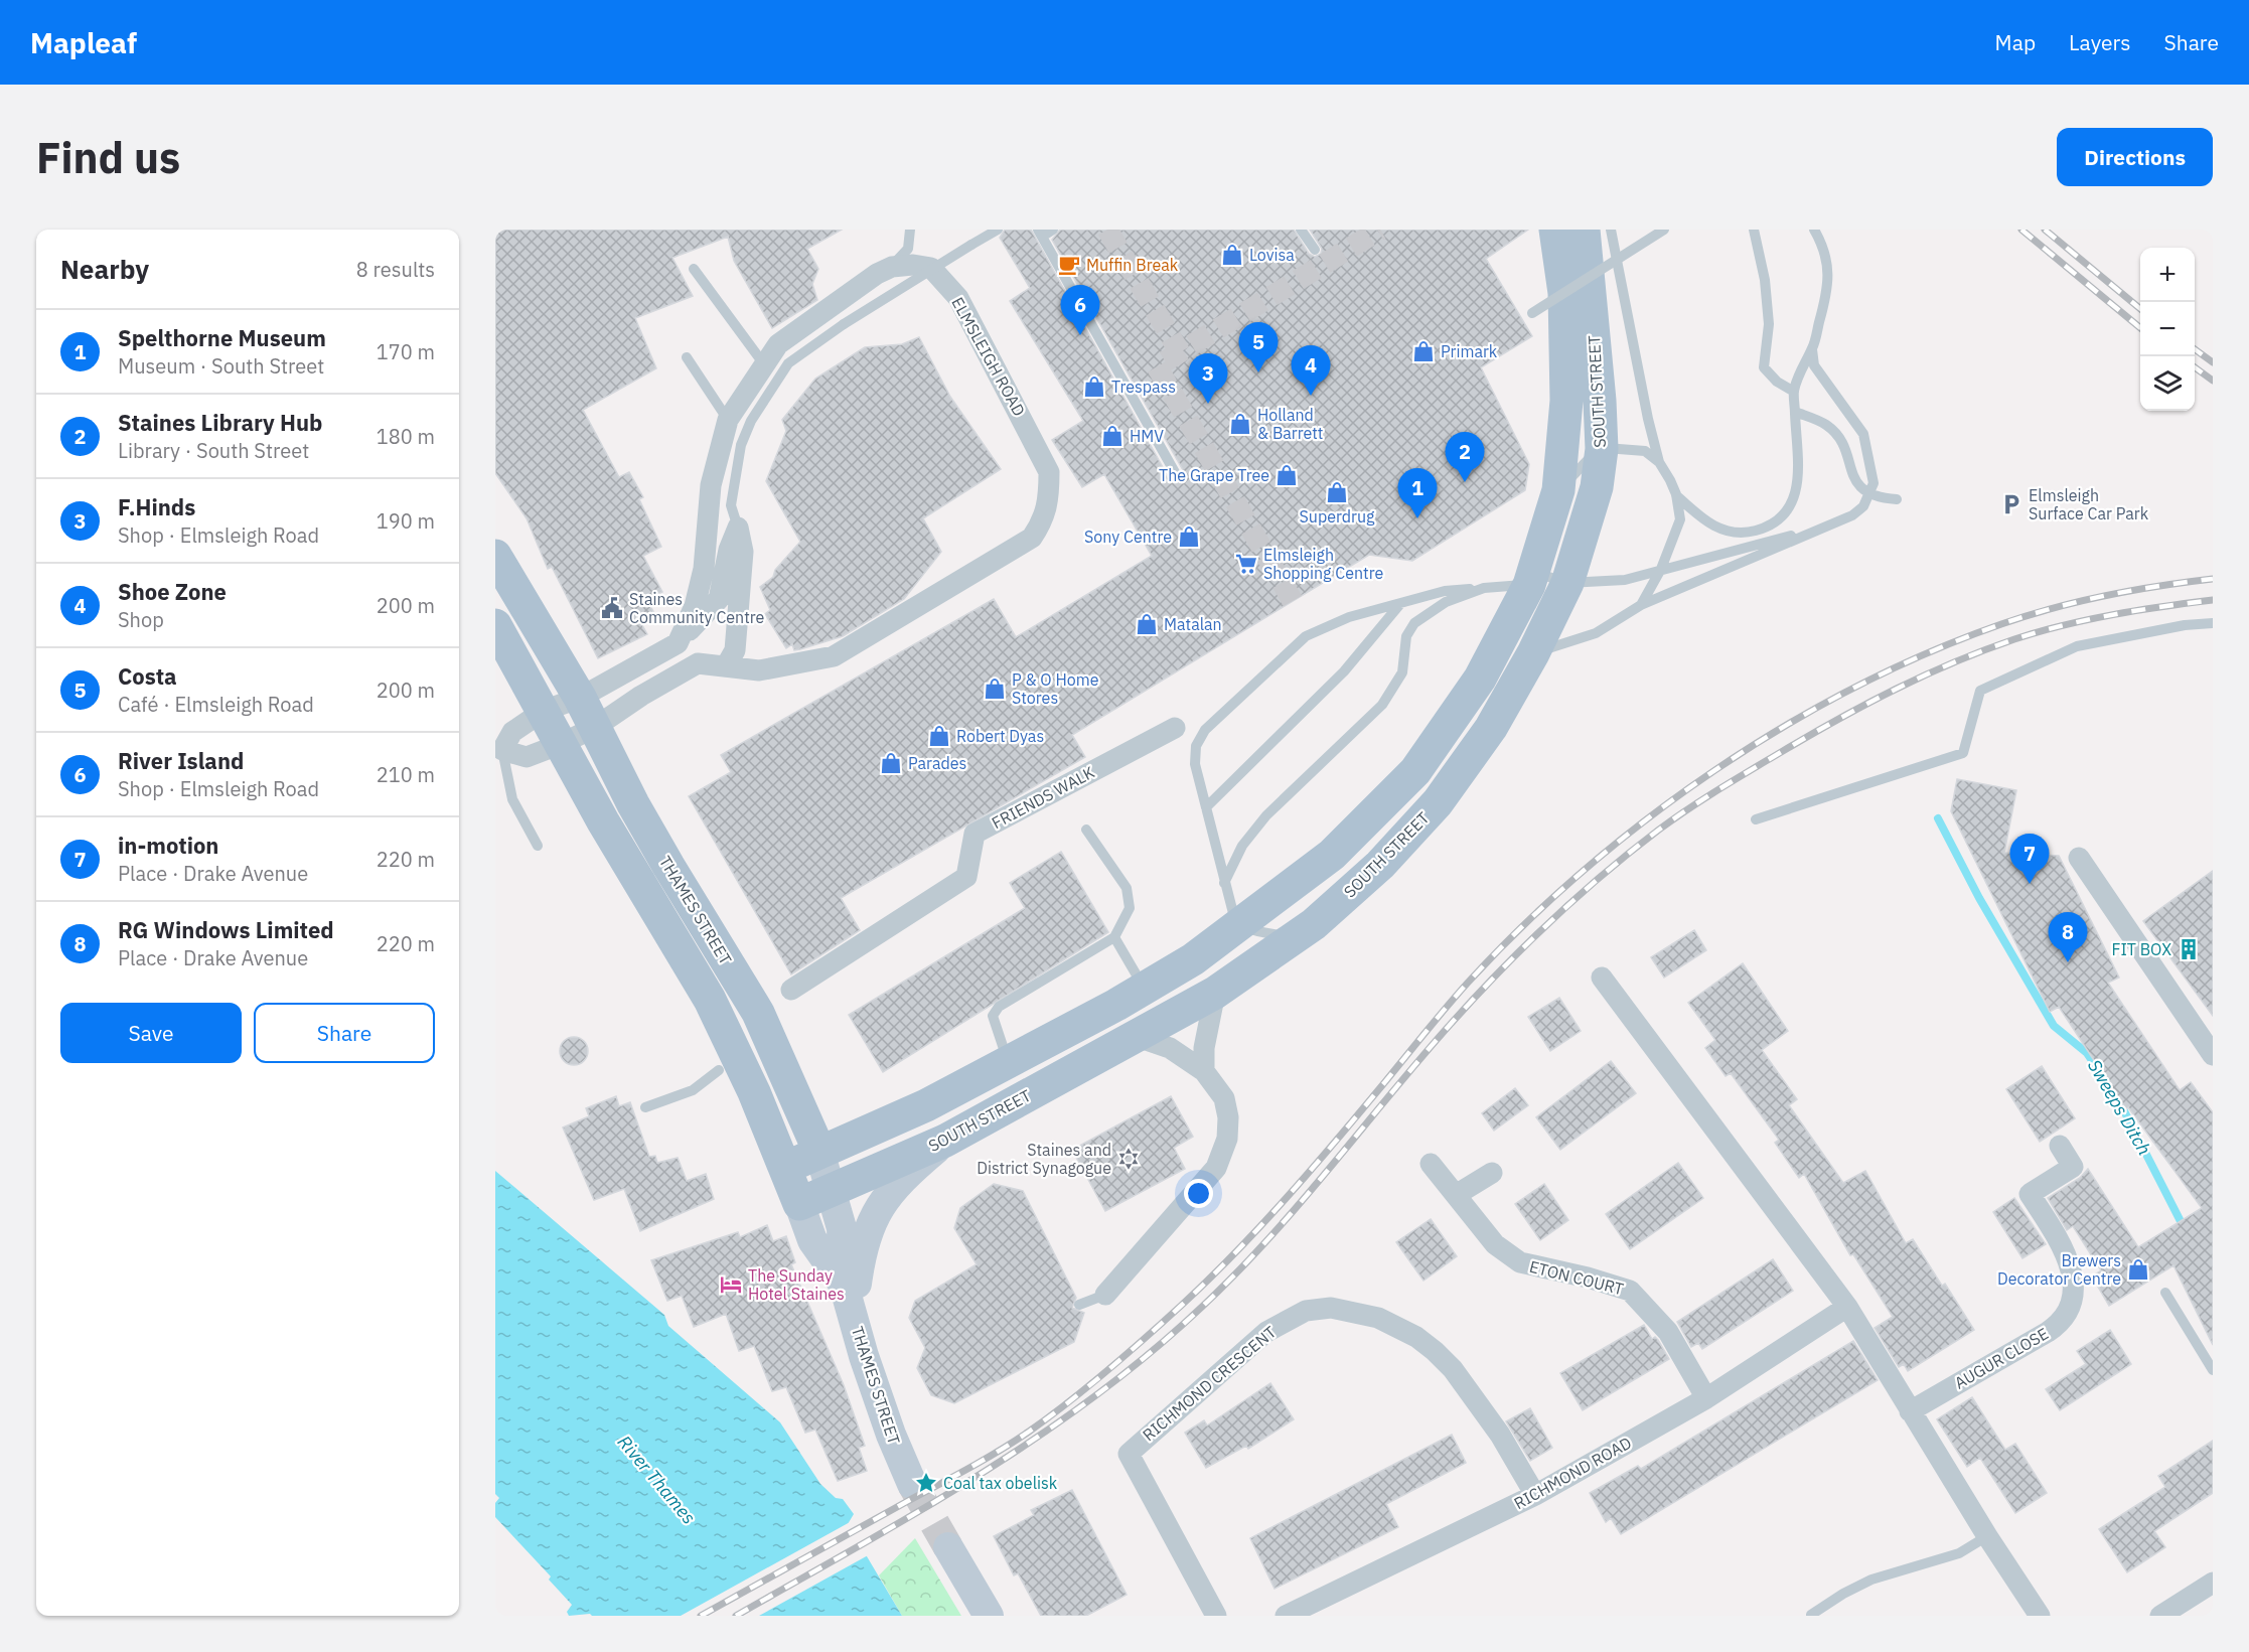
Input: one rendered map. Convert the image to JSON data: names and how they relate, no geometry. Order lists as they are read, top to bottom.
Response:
{
  "streets": {
    "main road": ["SOUTH STREET", "THAMES STREET"],
    "street": [
      "ELMSLEIGH ROAD",
      "FRIENDS WALK",
      "ETON COURT",
      "AUGUR CLOSE",
      "RICHMOND CRESCENT",
      "RICHMOND ROAD"
    ]
  },
  "crossings": [
    ["SOUTH STREET", "THAMES STREET"],
    ["ETON COURT", "RICHMOND ROAD"],
    ["RICHMOND CRESCENT", "RICHMOND ROAD"]
  ],
  "water": ["Sweeps Ditch", "River Thames"],
  "places": {
    "shop": [
      "Lovisa",
      "Primark",
      "Trespass",
      "Holland & Barrett",
      "HMV",
      "The Grape Tree",
      "Superdrug",
      "Sony Centre",
      "Matalan",
      "P & O Home Stores",
      "Robert Dyas",
      "Parades",
      "Brewers Decorator Centre"
    ],
    "cafe": ["Muffin Break"],
    "parking": ["Elmsleigh Surface Car Park"],
    "supermarket": ["Elmsleigh Shopping Centre"],
    "public building": ["Staines Community Centre"],
    "building": ["FIT BOX"],
    "synagogue": ["Staines and District Synagogue"],
    "hotel": ["The Sunday Hotel Staines"],
    "place": ["Coal tax obelisk"]
  },
  "page": {
    "header": "Mapleaf",
    "nav": ["Map", "Layers", "Share"],
    "buttons": [
      "Directions",
      ["Save", "Share"]
    ],
    "title": "Find us",
    "heading": ["Nearby", "8 results"],
    "map_buttons": ["+", "−"],
    "pins": [
      "6",
      "5",
      "4",
      "3",
      "2",
      "1",
      "7",
      "8"
    ],
    "list": [
      {
        "mark": "1",
        "name": "Spelthorne Museum",
        "note": "Museum · South Street",
        "value": "170 m"
      },
      {
        "mark": "2",
        "name": "Staines Library Hub",
        "note": "Library · South Street",
        "value": "180 m"
      },
      {
        "mark": "3",
        "name": "F.Hinds",
        "note": "Shop · Elmsleigh Road",
        "value": "190 m"
      },
      {
        "mark": "4",
        "name": "Shoe Zone",
        "note": "Shop",
        "value": "200 m"
      },
      {
        "mark": "5",
        "name": "Costa",
        "note": "Café · Elmsleigh Road",
        "value": "200 m"
      },
      {
        "mark": "6",
        "name": "River Island",
        "note": "Shop · Elmsleigh Road",
        "value": "210 m"
      },
      {
        "mark": "7",
        "name": "in-motion",
        "note": "Place · Drake Avenue",
        "value": "220 m"
      },
      {
        "mark": "8",
        "name": "RG Windows Limited",
        "note": "Place · Drake Avenue",
        "value": "220 m"
      }
    ]
  }
}
